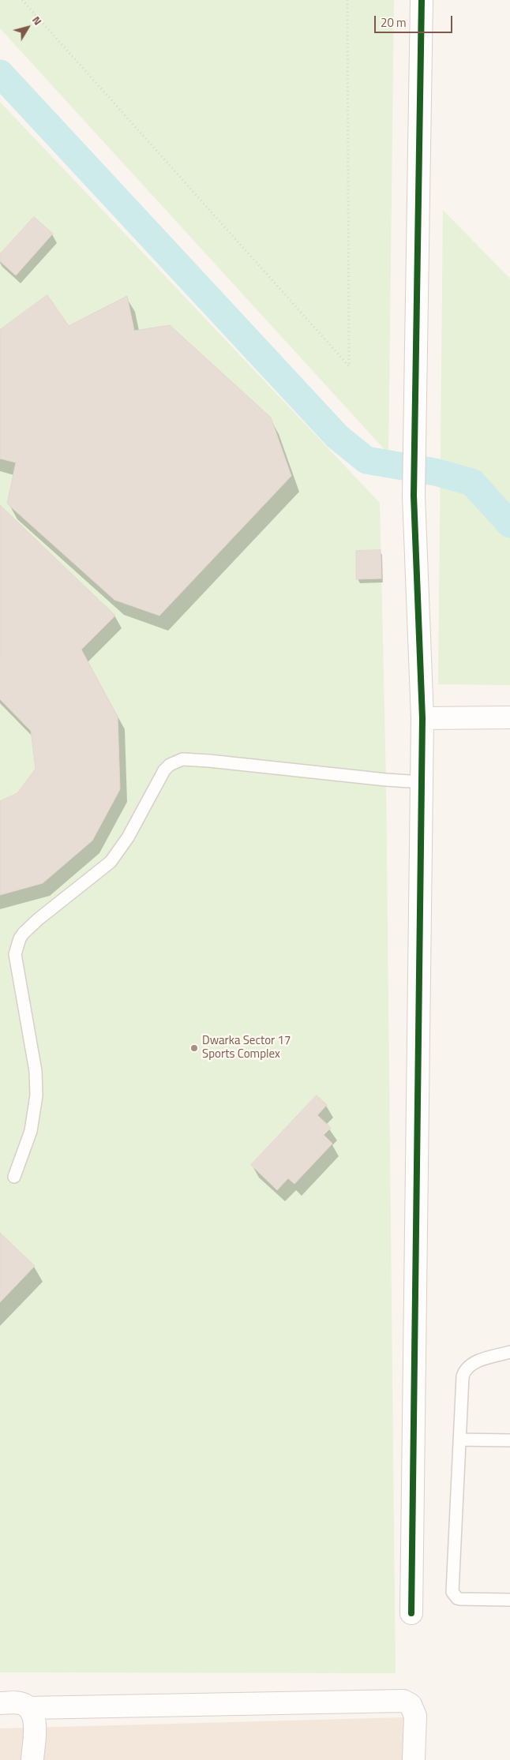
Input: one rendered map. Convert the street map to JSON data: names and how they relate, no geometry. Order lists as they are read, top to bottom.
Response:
{
  "places": ["Dwarka Sector 17 Sports Complex"],
  "scale_bar": "20 m",
  "north": "top right"
}
